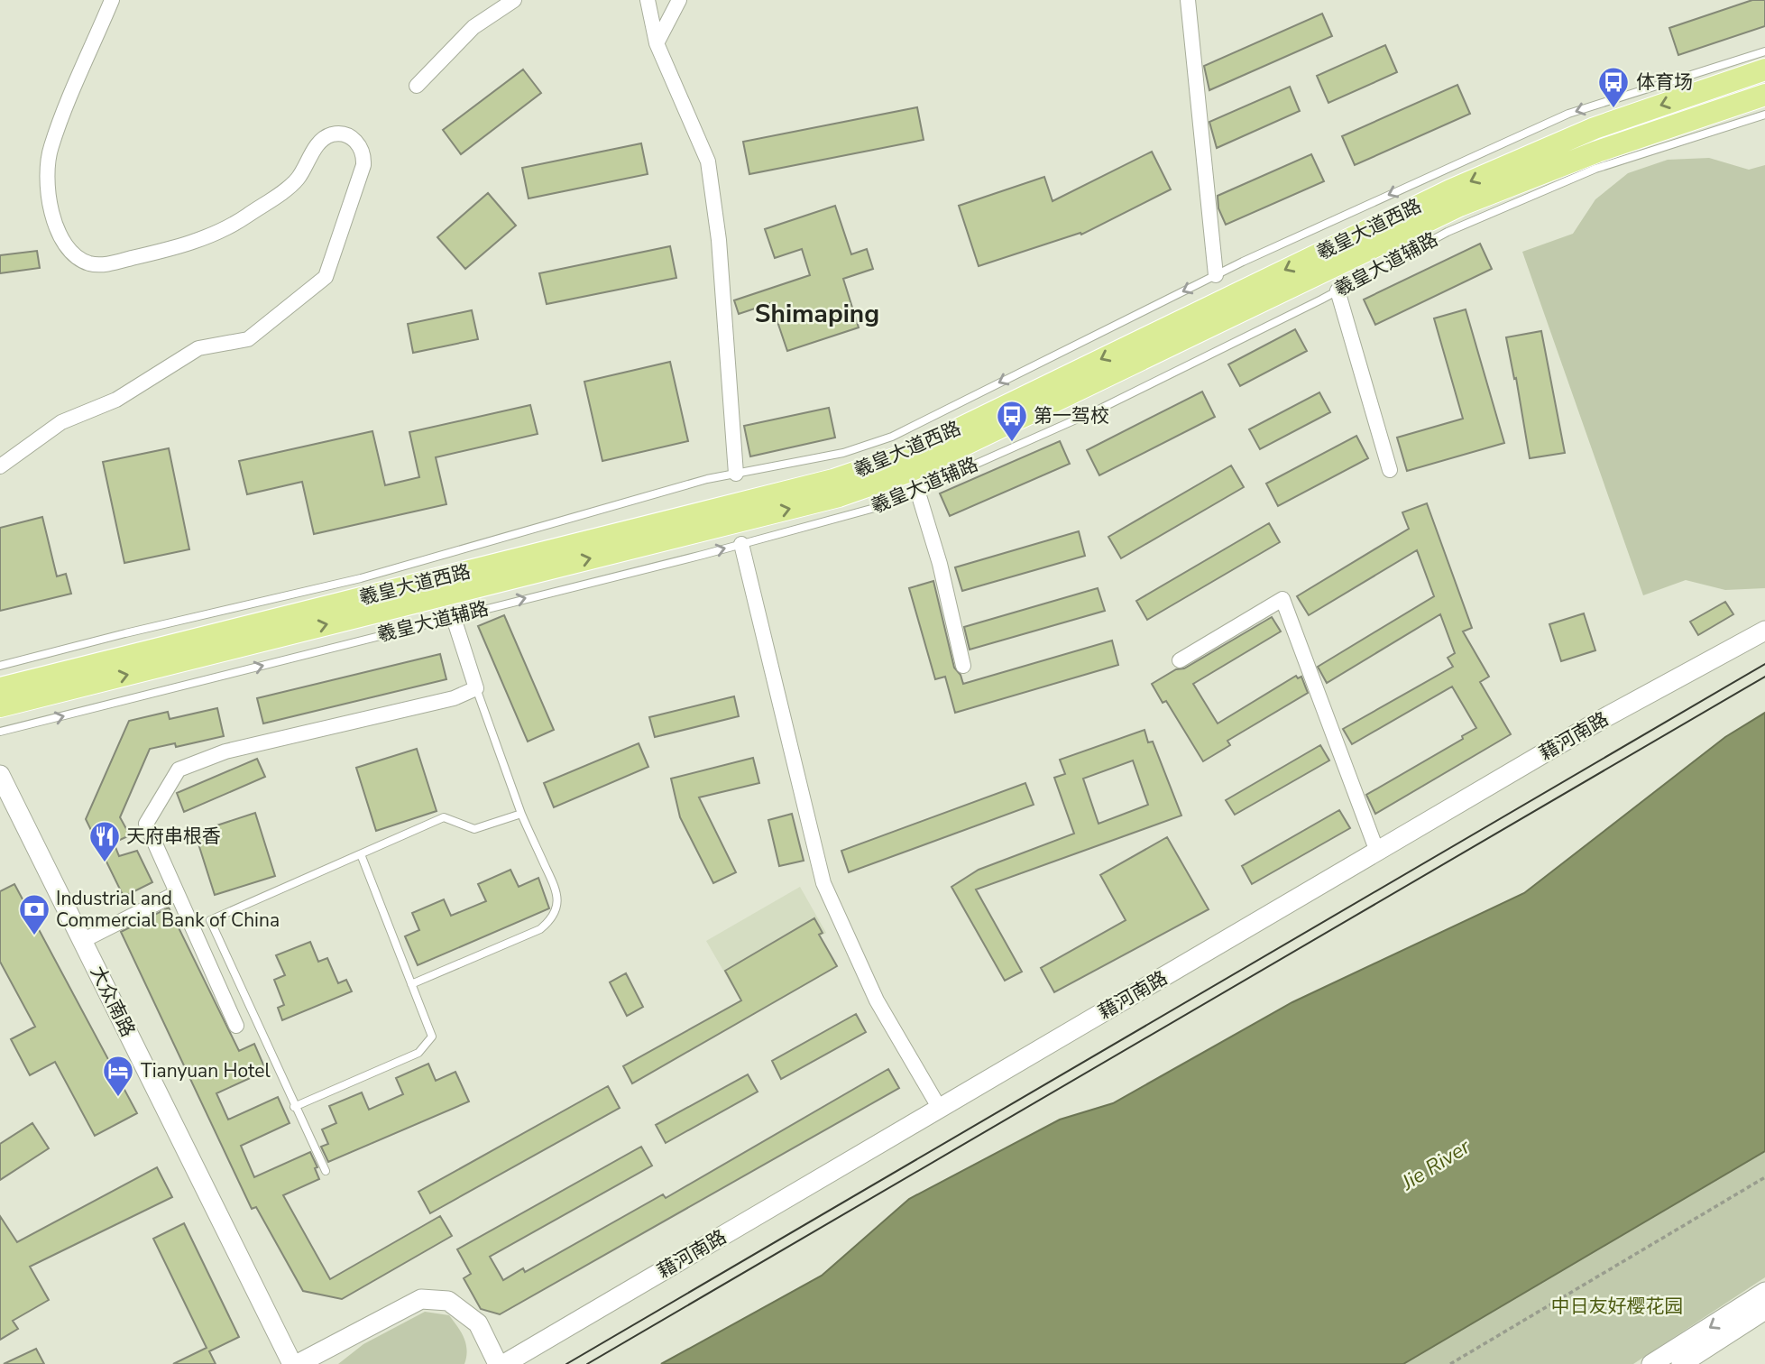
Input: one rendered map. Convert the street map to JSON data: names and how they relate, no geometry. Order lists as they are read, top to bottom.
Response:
{
  "streets": {
    "main road": ["羲皇大道西路", "藉河南路", "大众南路"],
    "lane": ["羲皇大道辅路"]
  },
  "districts": ["Shimaping"],
  "water": ["Jie River"],
  "parks": ["中日友好樱花园"],
  "places": {
    "bus stop": ["体育场", "第一驾校"],
    "restaurant": ["天府串根香"],
    "bank": ["Industrial and Commercial Bank of China"],
    "hotel": ["Tianyuan Hotel"]
  }
}
